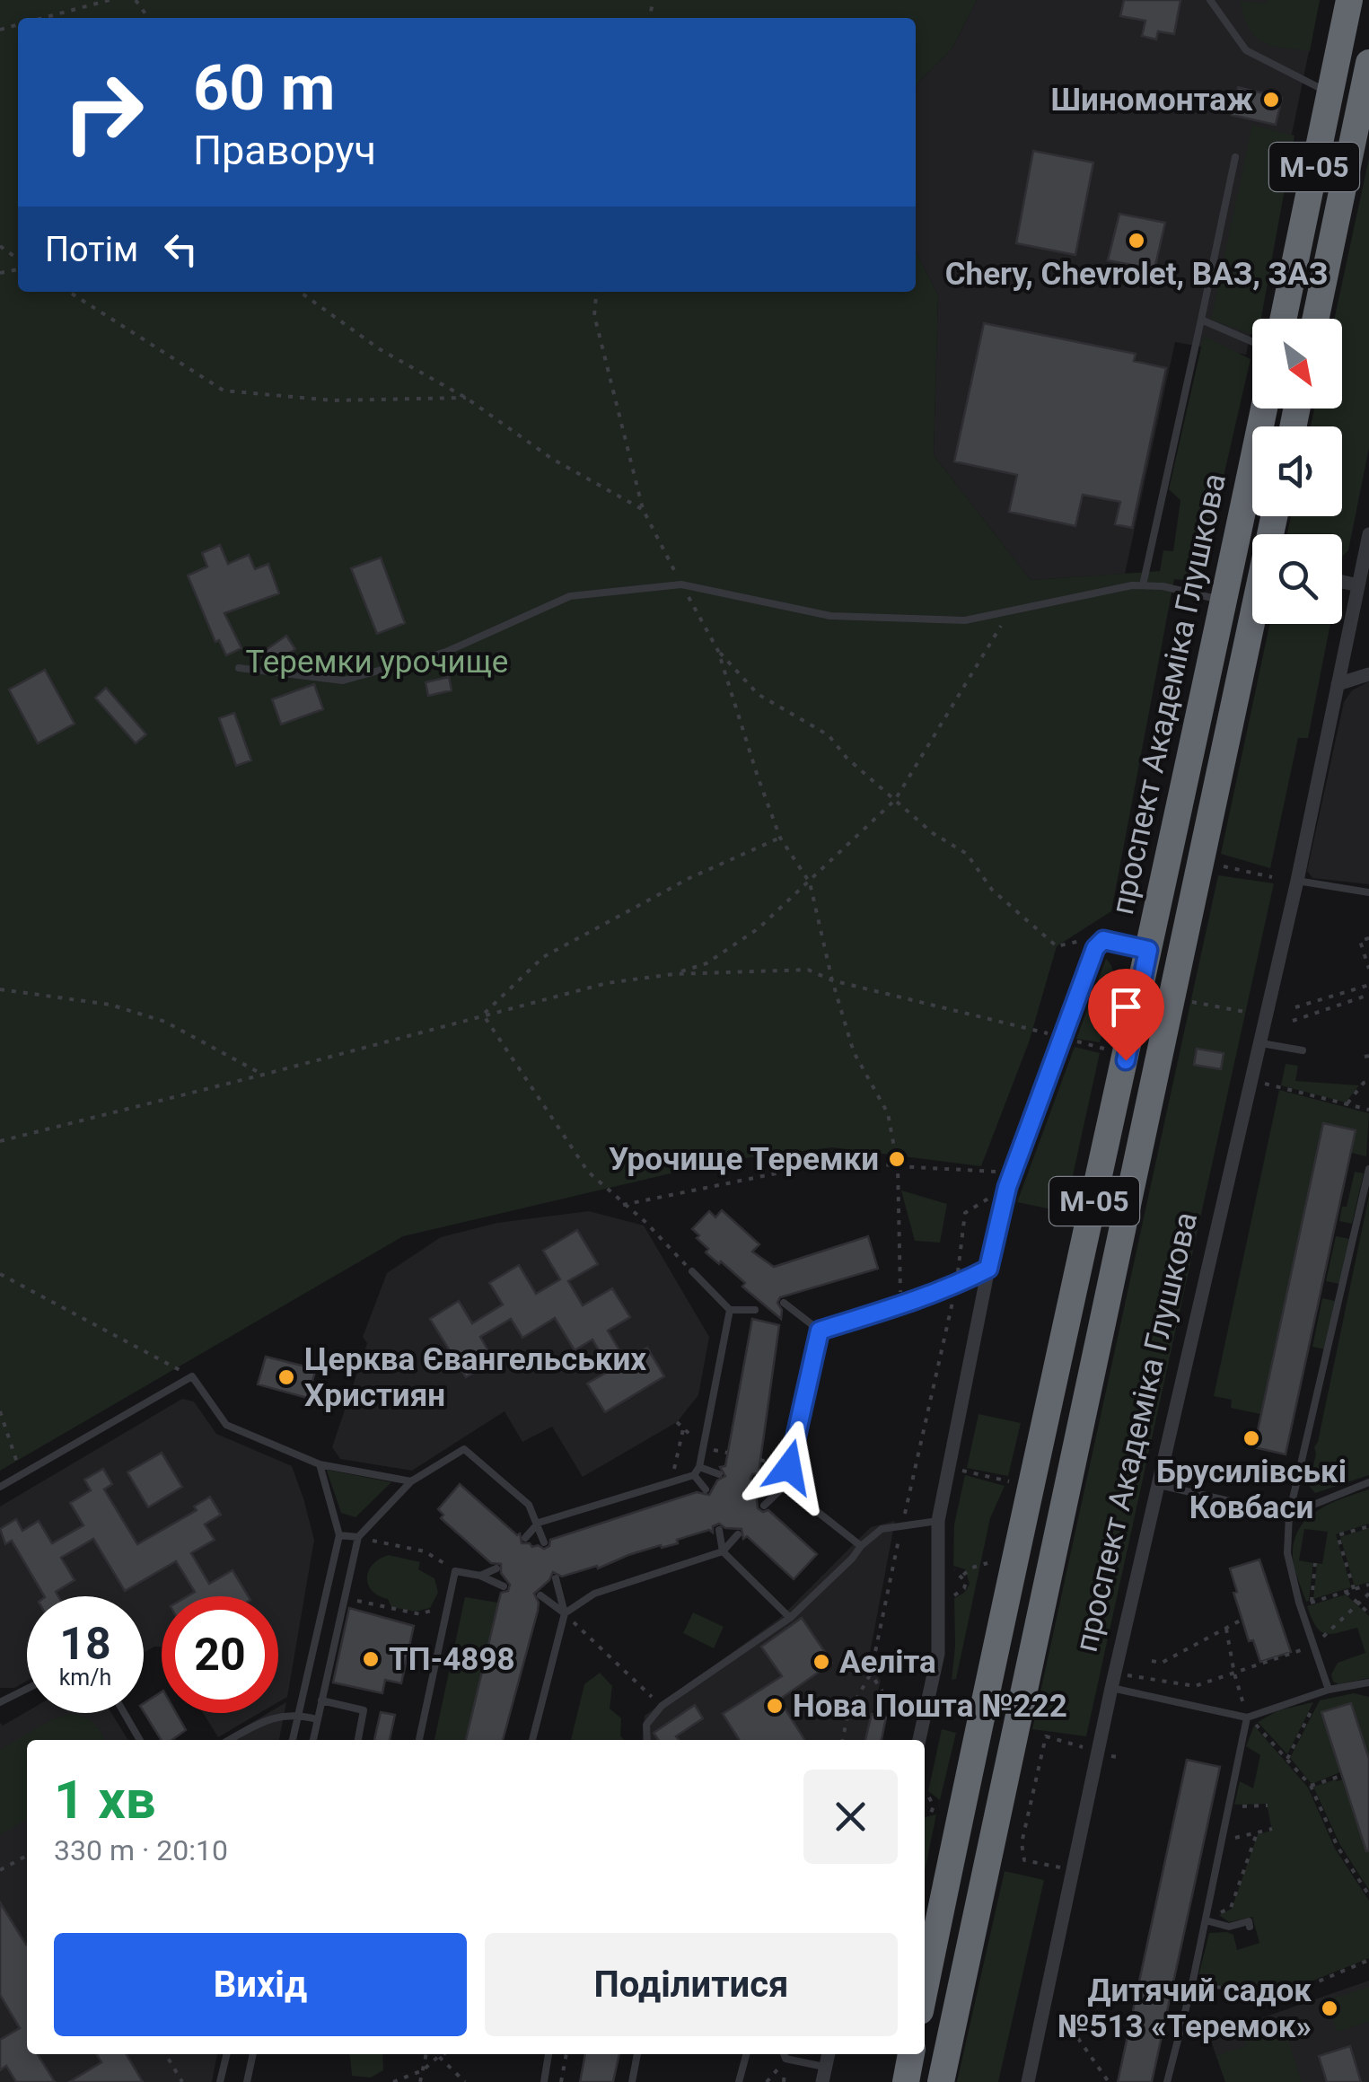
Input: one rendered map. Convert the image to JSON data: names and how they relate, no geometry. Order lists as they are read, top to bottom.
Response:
{
  "streets": {
    "highway": ["М-05", "проспект Академіка Глушкова"]
  },
  "parks": ["Теремки урочище"],
  "places": [
    "Шиномонтаж",
    "Chery, Chevrolet, ВАЗ, ЗАЗ",
    "Урочище Теремки",
    "Церква Євангельських Християн",
    "Брусилівські Ковбаси",
    "ТП-4898",
    "Аеліта",
    "Нова Пошта №222",
    "Дитячий садок №513 «Теремок»"
  ],
  "north": "bottom right",
  "page": {
    "turn": ["60 m", "Праворуч"],
    "then": "Потім",
    "speed": "18 km/h",
    "limit": "20",
    "heading": ["1 хв", "330 m · 20:10"],
    "buttons": ["Вихід", "Поділитися"]
  }
}
